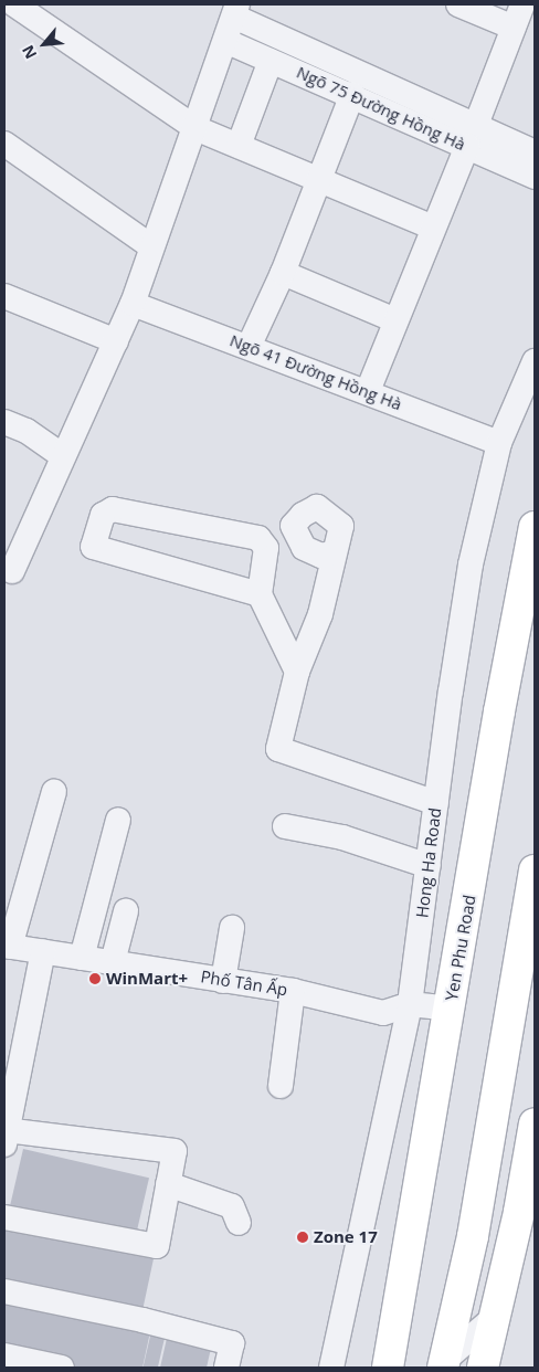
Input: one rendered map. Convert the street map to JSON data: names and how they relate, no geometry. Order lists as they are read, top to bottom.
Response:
{
  "streets": {
    "main road": ["Yen Phu Road"],
    "street": [
      "Ngõ 75 Đường Hồng Hà",
      "Ngõ 41 Đường Hồng Hà",
      "Hong Ha Road",
      "Phố Tân Ấp"
    ]
  },
  "crossings": [
    ["Ngõ 41 Đường Hồng Hà", "Hong Ha Road"]
  ],
  "places": ["WinMart+", "Zone 17"],
  "north": "bottom left"
}
